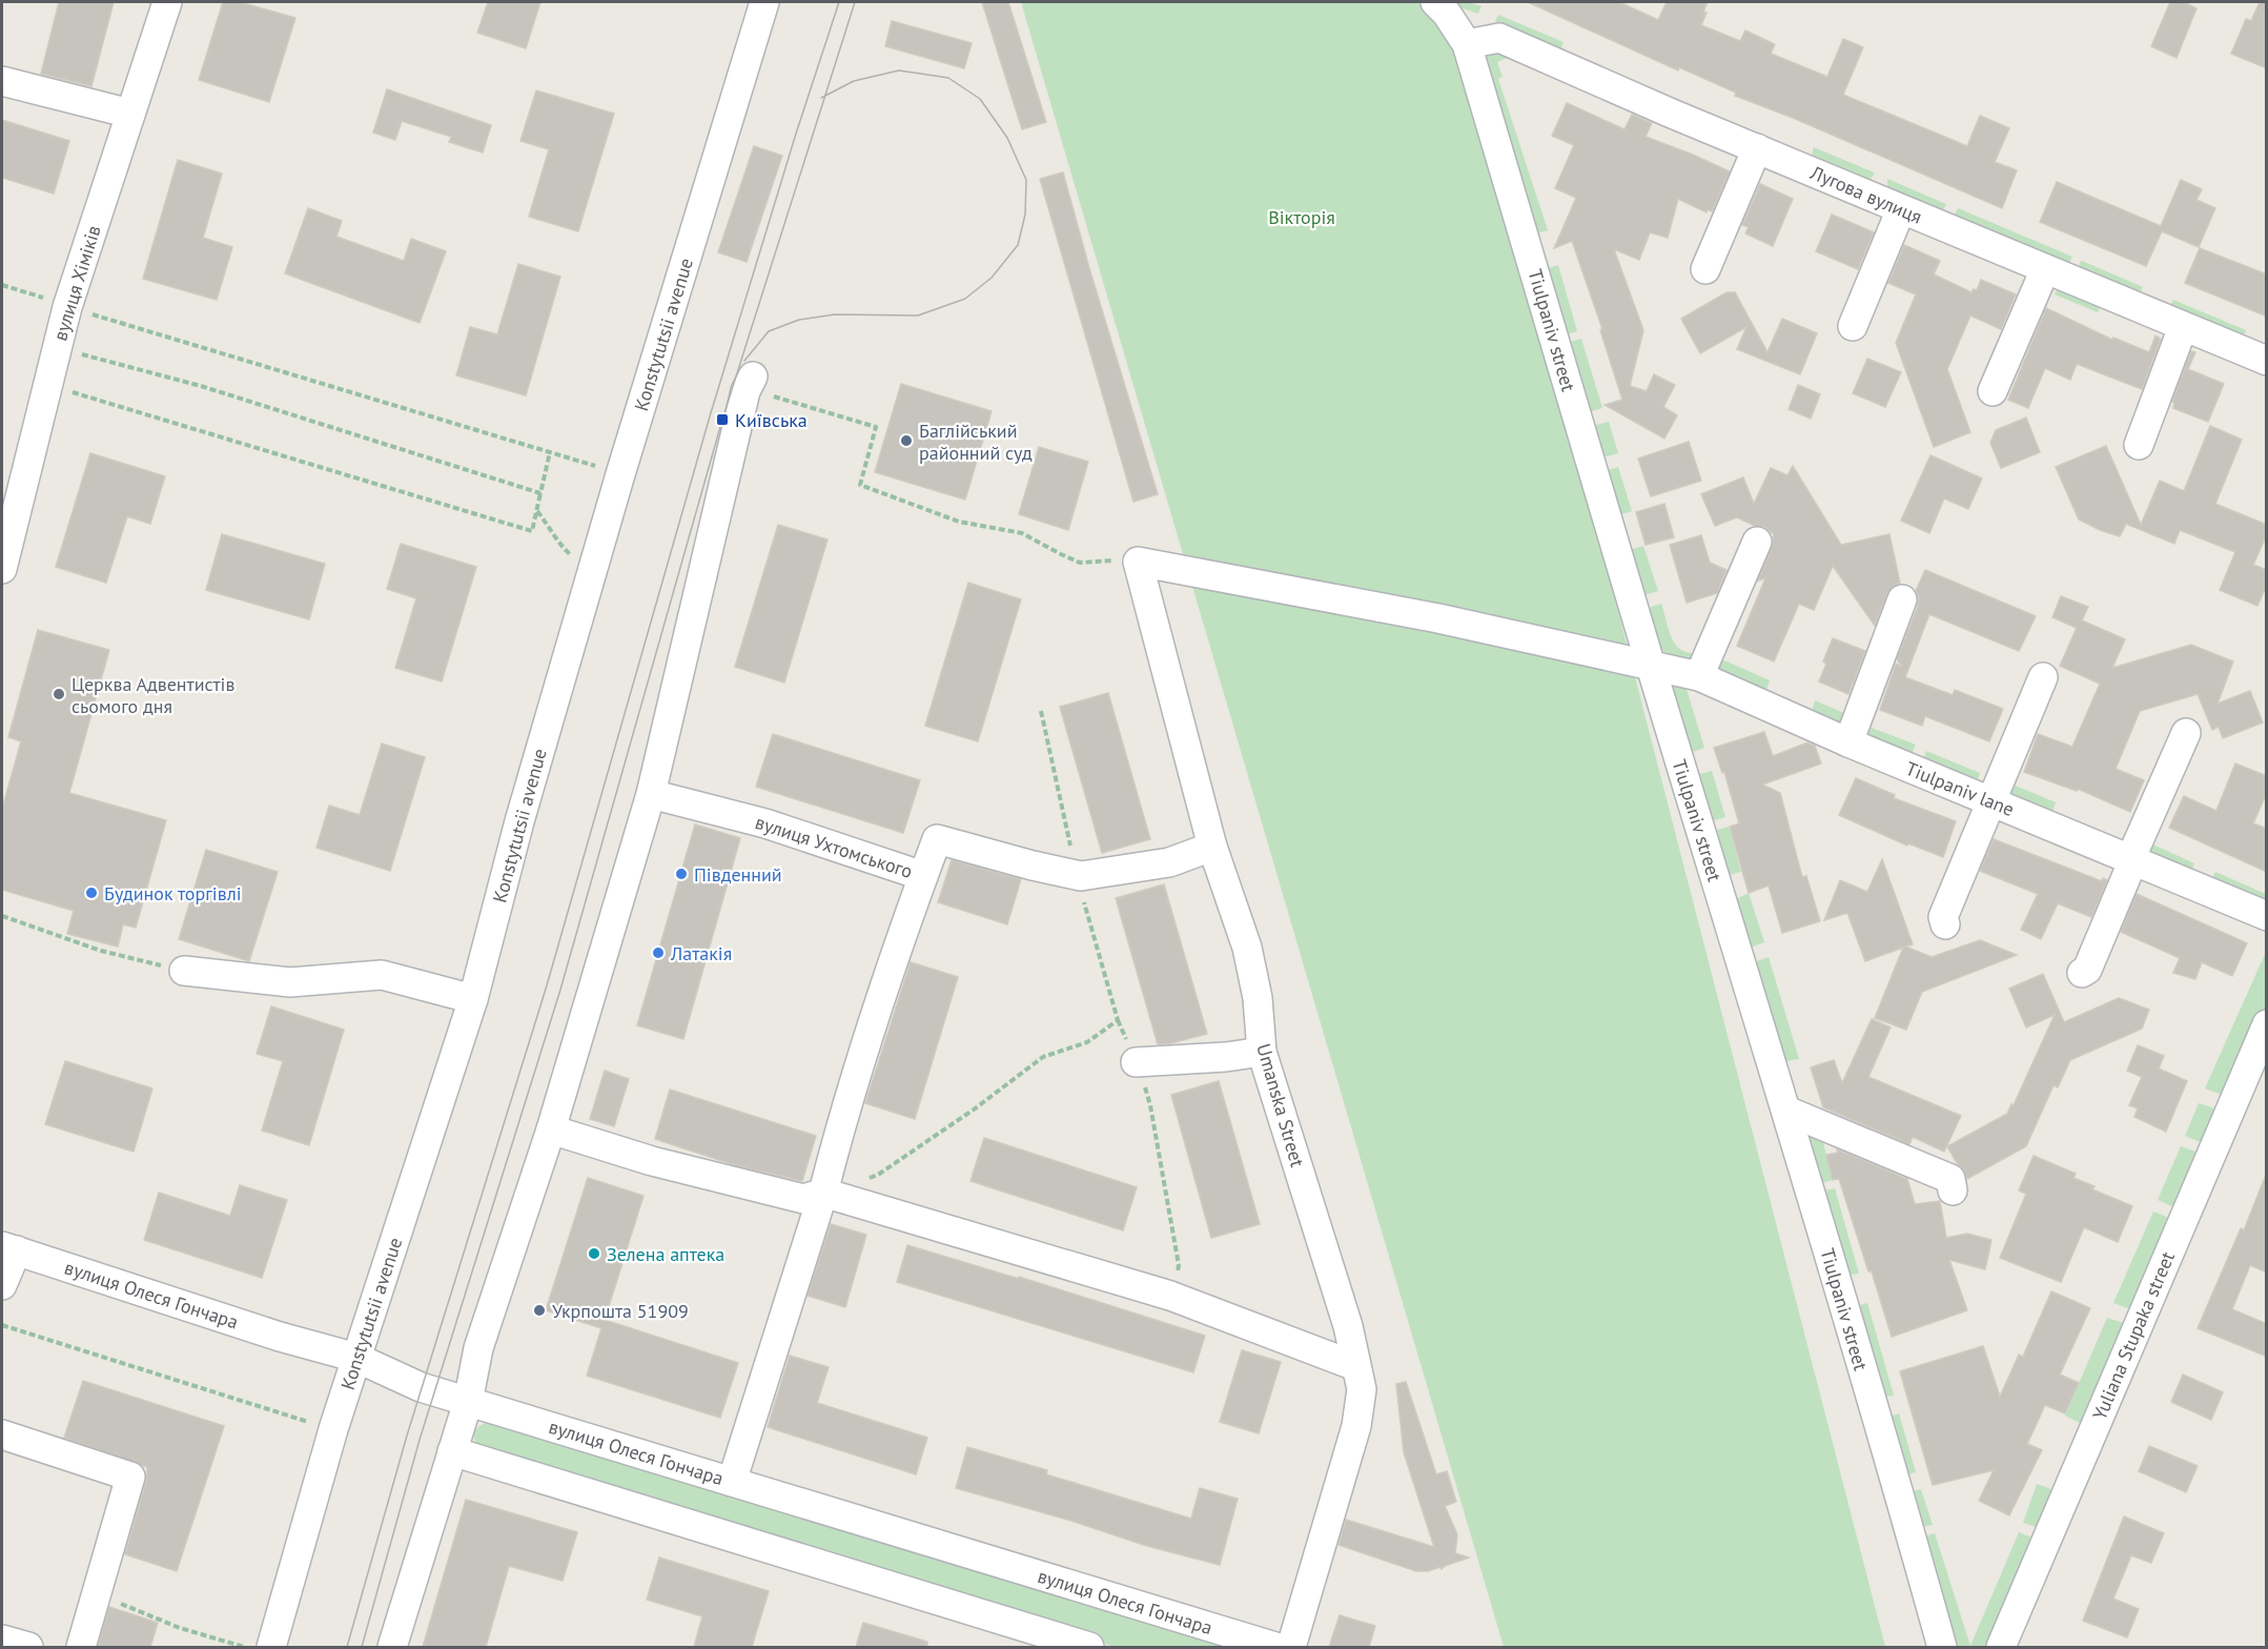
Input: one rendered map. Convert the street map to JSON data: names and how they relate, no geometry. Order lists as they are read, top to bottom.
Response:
{
  "streets": {
    "street": [
      "Лугова вулиця",
      "вулиця Хіміків",
      "Tiulpaniv street",
      "Konstytutsii avenue",
      "Tiulpaniv lane",
      "вулиця Ухтомського",
      "Umanska Street",
      "вулиця Олеся Гончара",
      "Yuliana Stupaka street"
    ]
  },
  "crossings": [
    ["Лугова вулиця", "Tiulpaniv street"],
    ["Tiulpaniv street", "Tiulpaniv lane"],
    ["Konstytutsii avenue", "вулиця Олеся Гончара"],
    ["Tiulpaniv lane", "Umanska Street"],
    ["вулиця Ухтомського", "Umanska Street"]
  ],
  "parks": ["Вікторія"],
  "places": {
    "transit": ["Київська"],
    "other": [
      "Баглійський районний суд",
      "Церква Адвентистів сьомого дня",
      "Південний",
      "Будинок торгівлі",
      "Латакія",
      "Зелена аптека",
      "Укрпошта 51909"
    ]
  }
}
